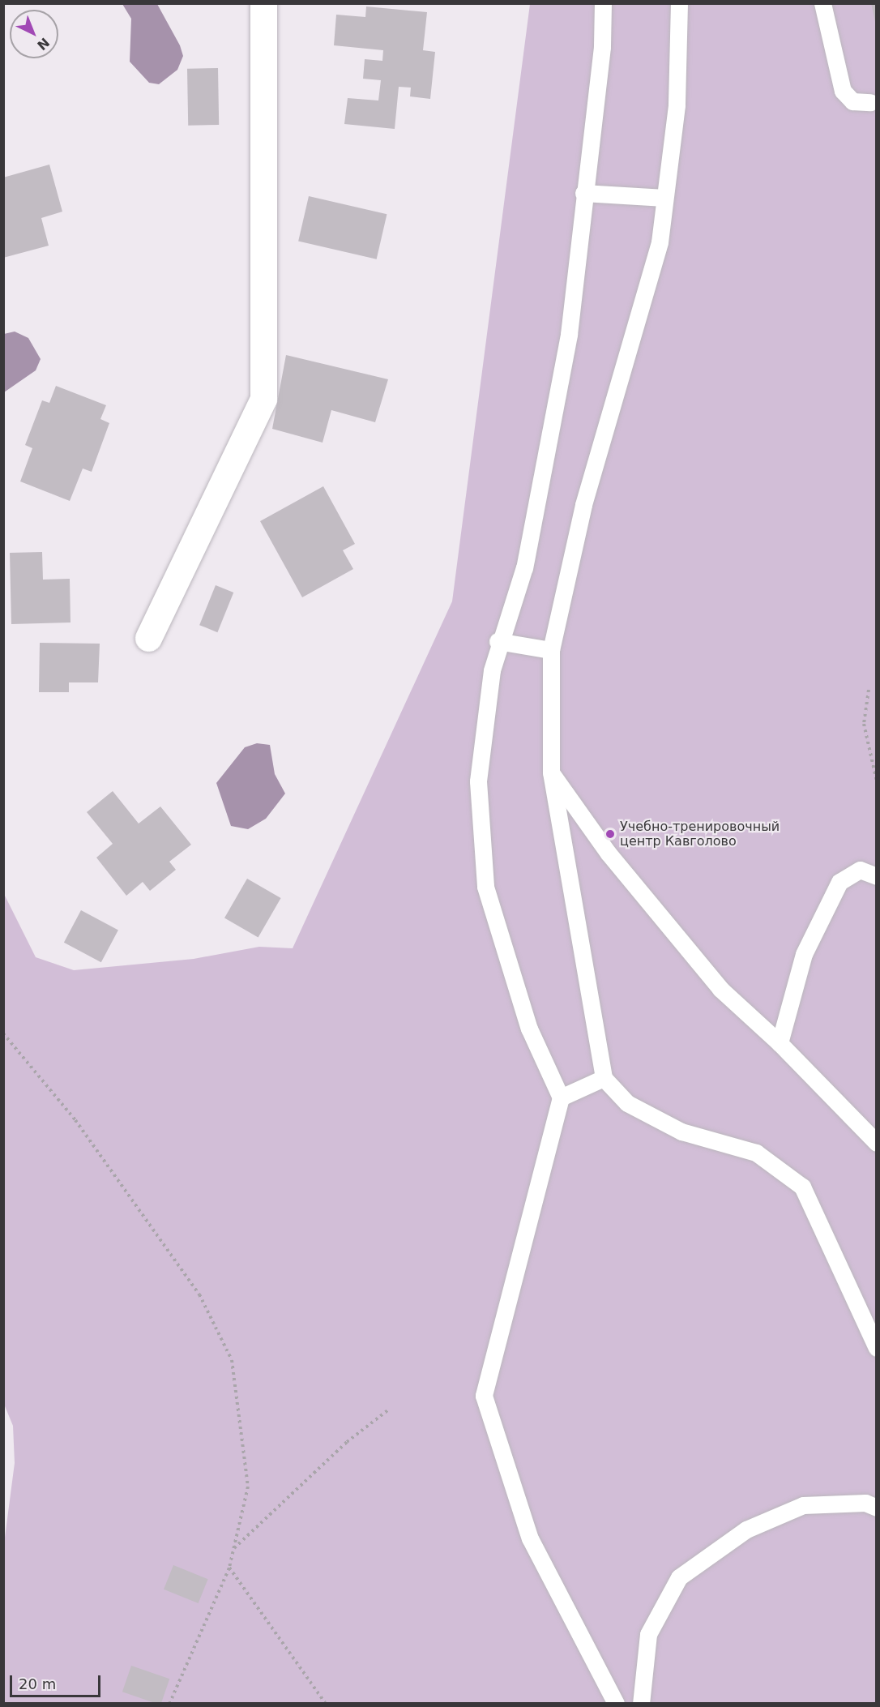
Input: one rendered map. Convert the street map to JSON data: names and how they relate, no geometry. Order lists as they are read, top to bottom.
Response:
{
  "places": ["Учебно-тренировочный центр Кавголово"],
  "scale_bar": "20 m",
  "north": "bottom right"
}
